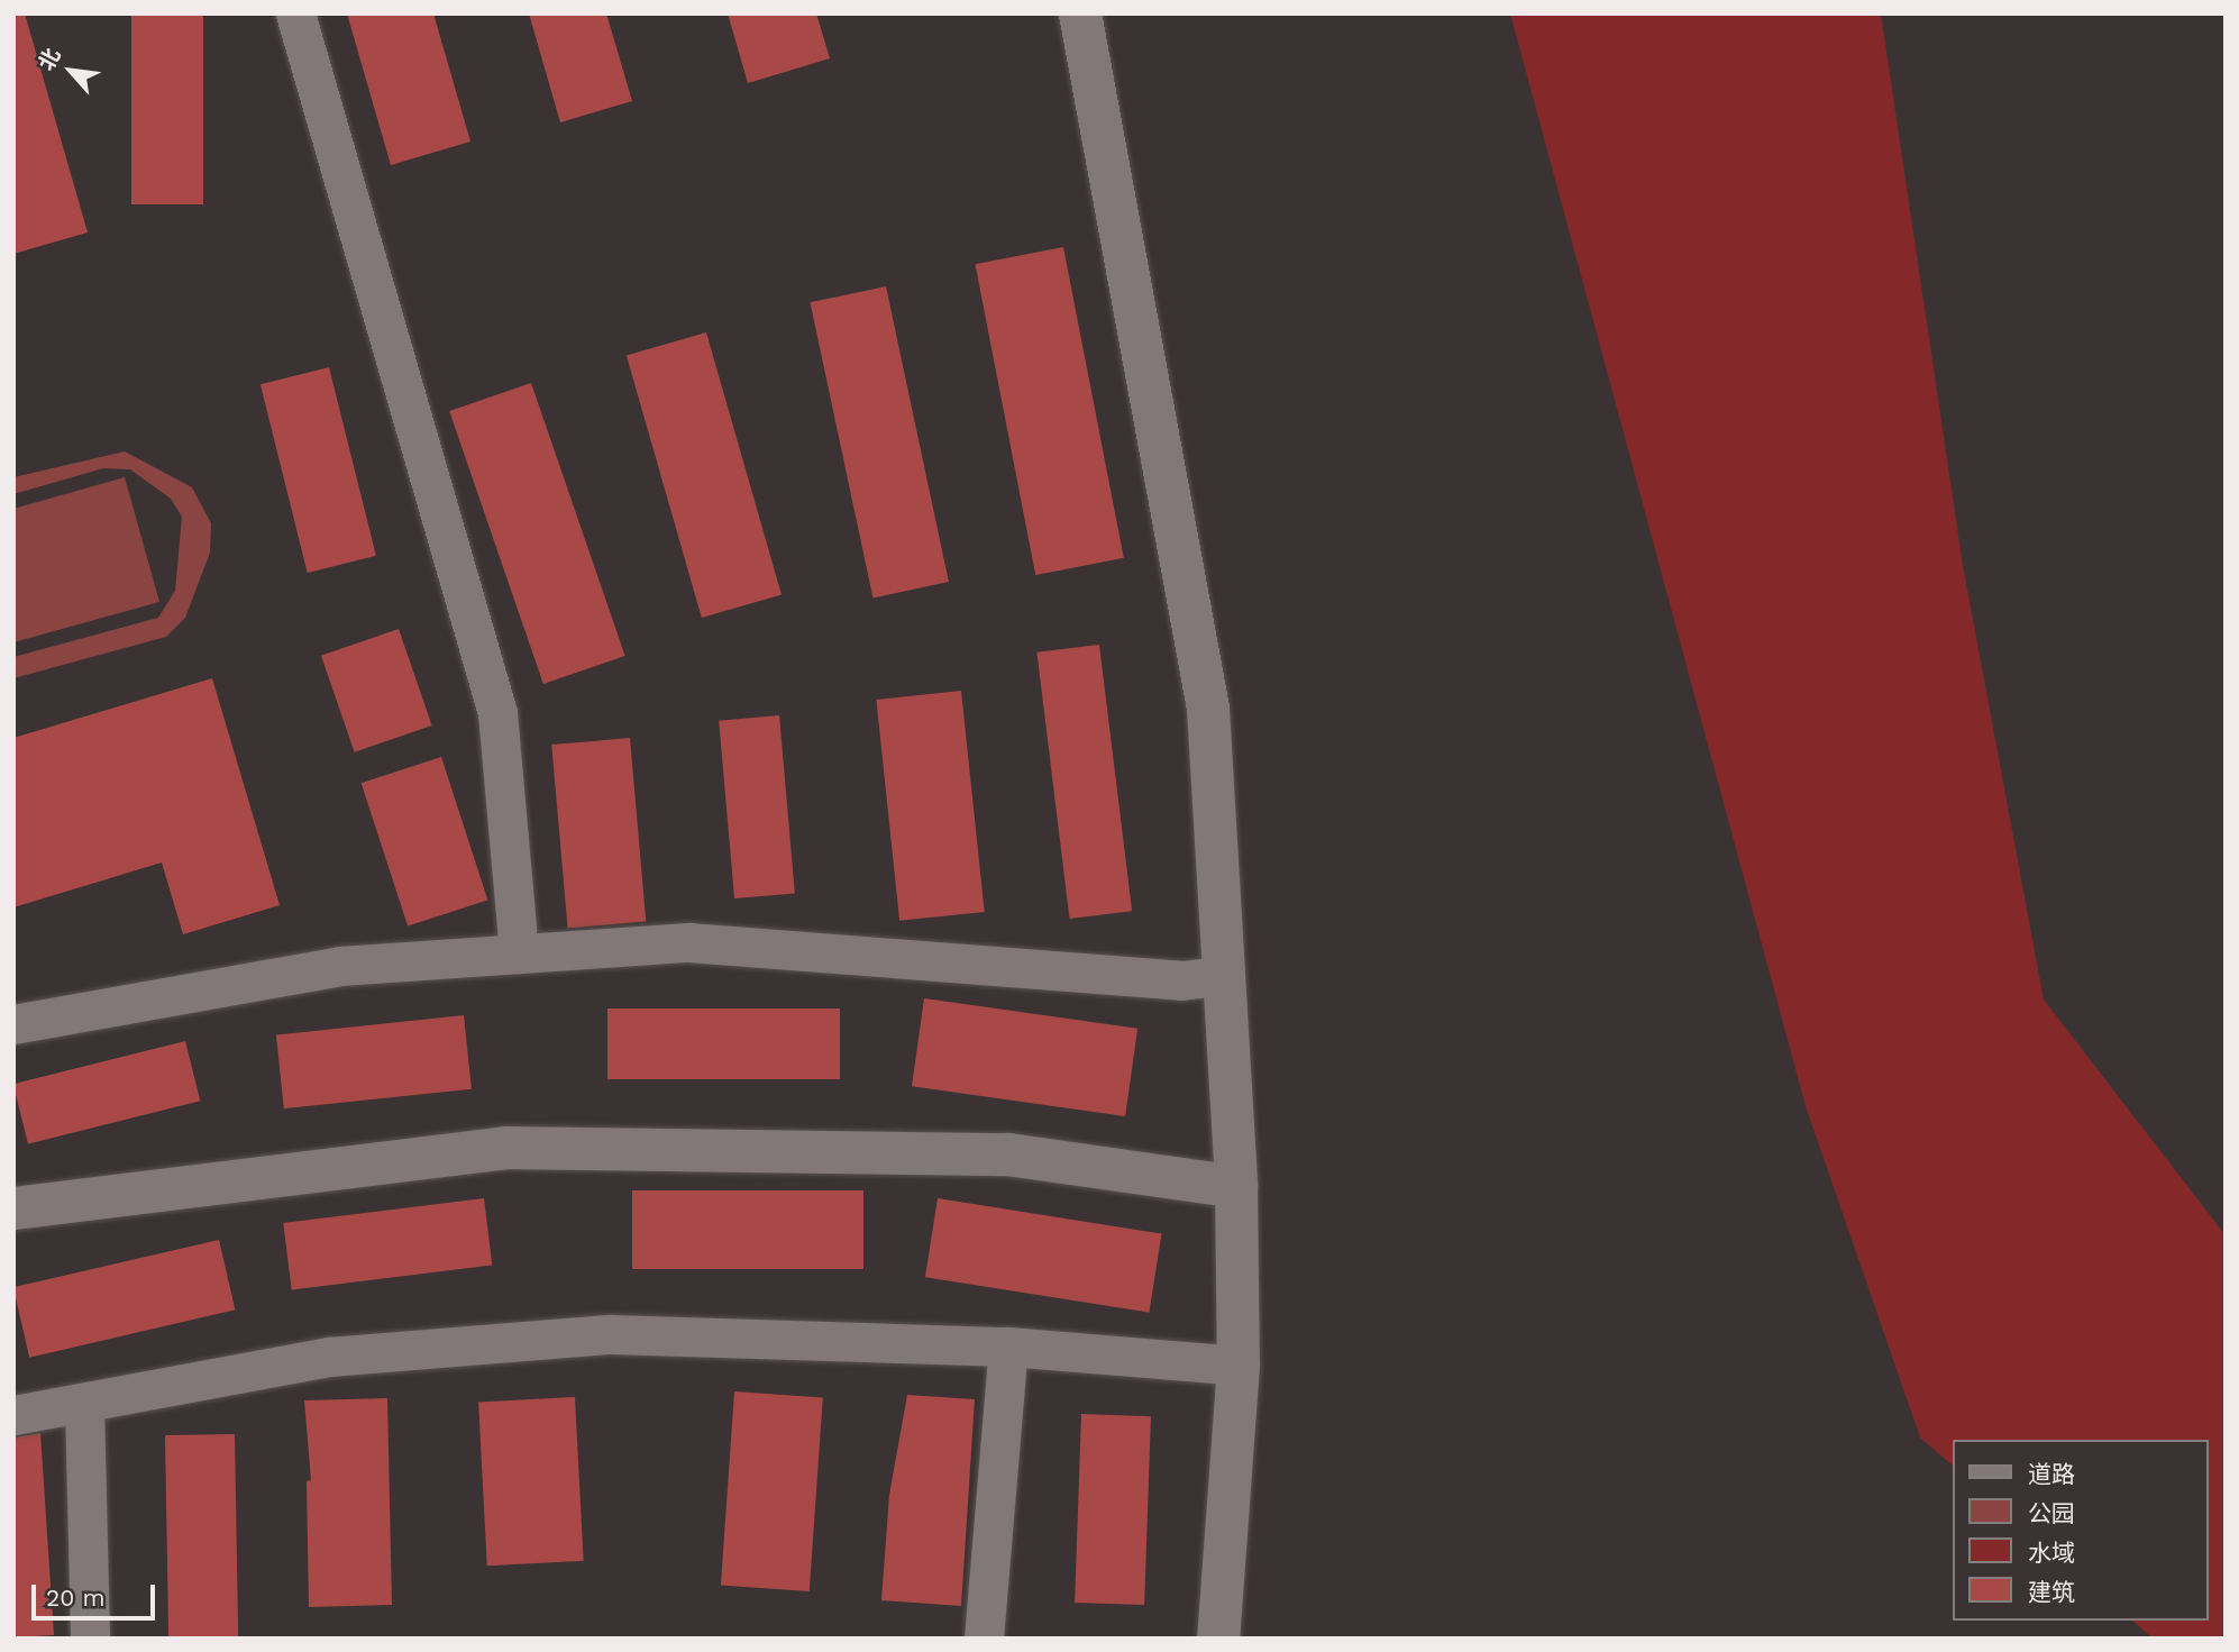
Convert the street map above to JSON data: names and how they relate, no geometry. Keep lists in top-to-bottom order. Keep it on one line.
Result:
{"legend":["道路","公园","水域","建筑"],"scale_bar":"20 m","north":"top left"}
